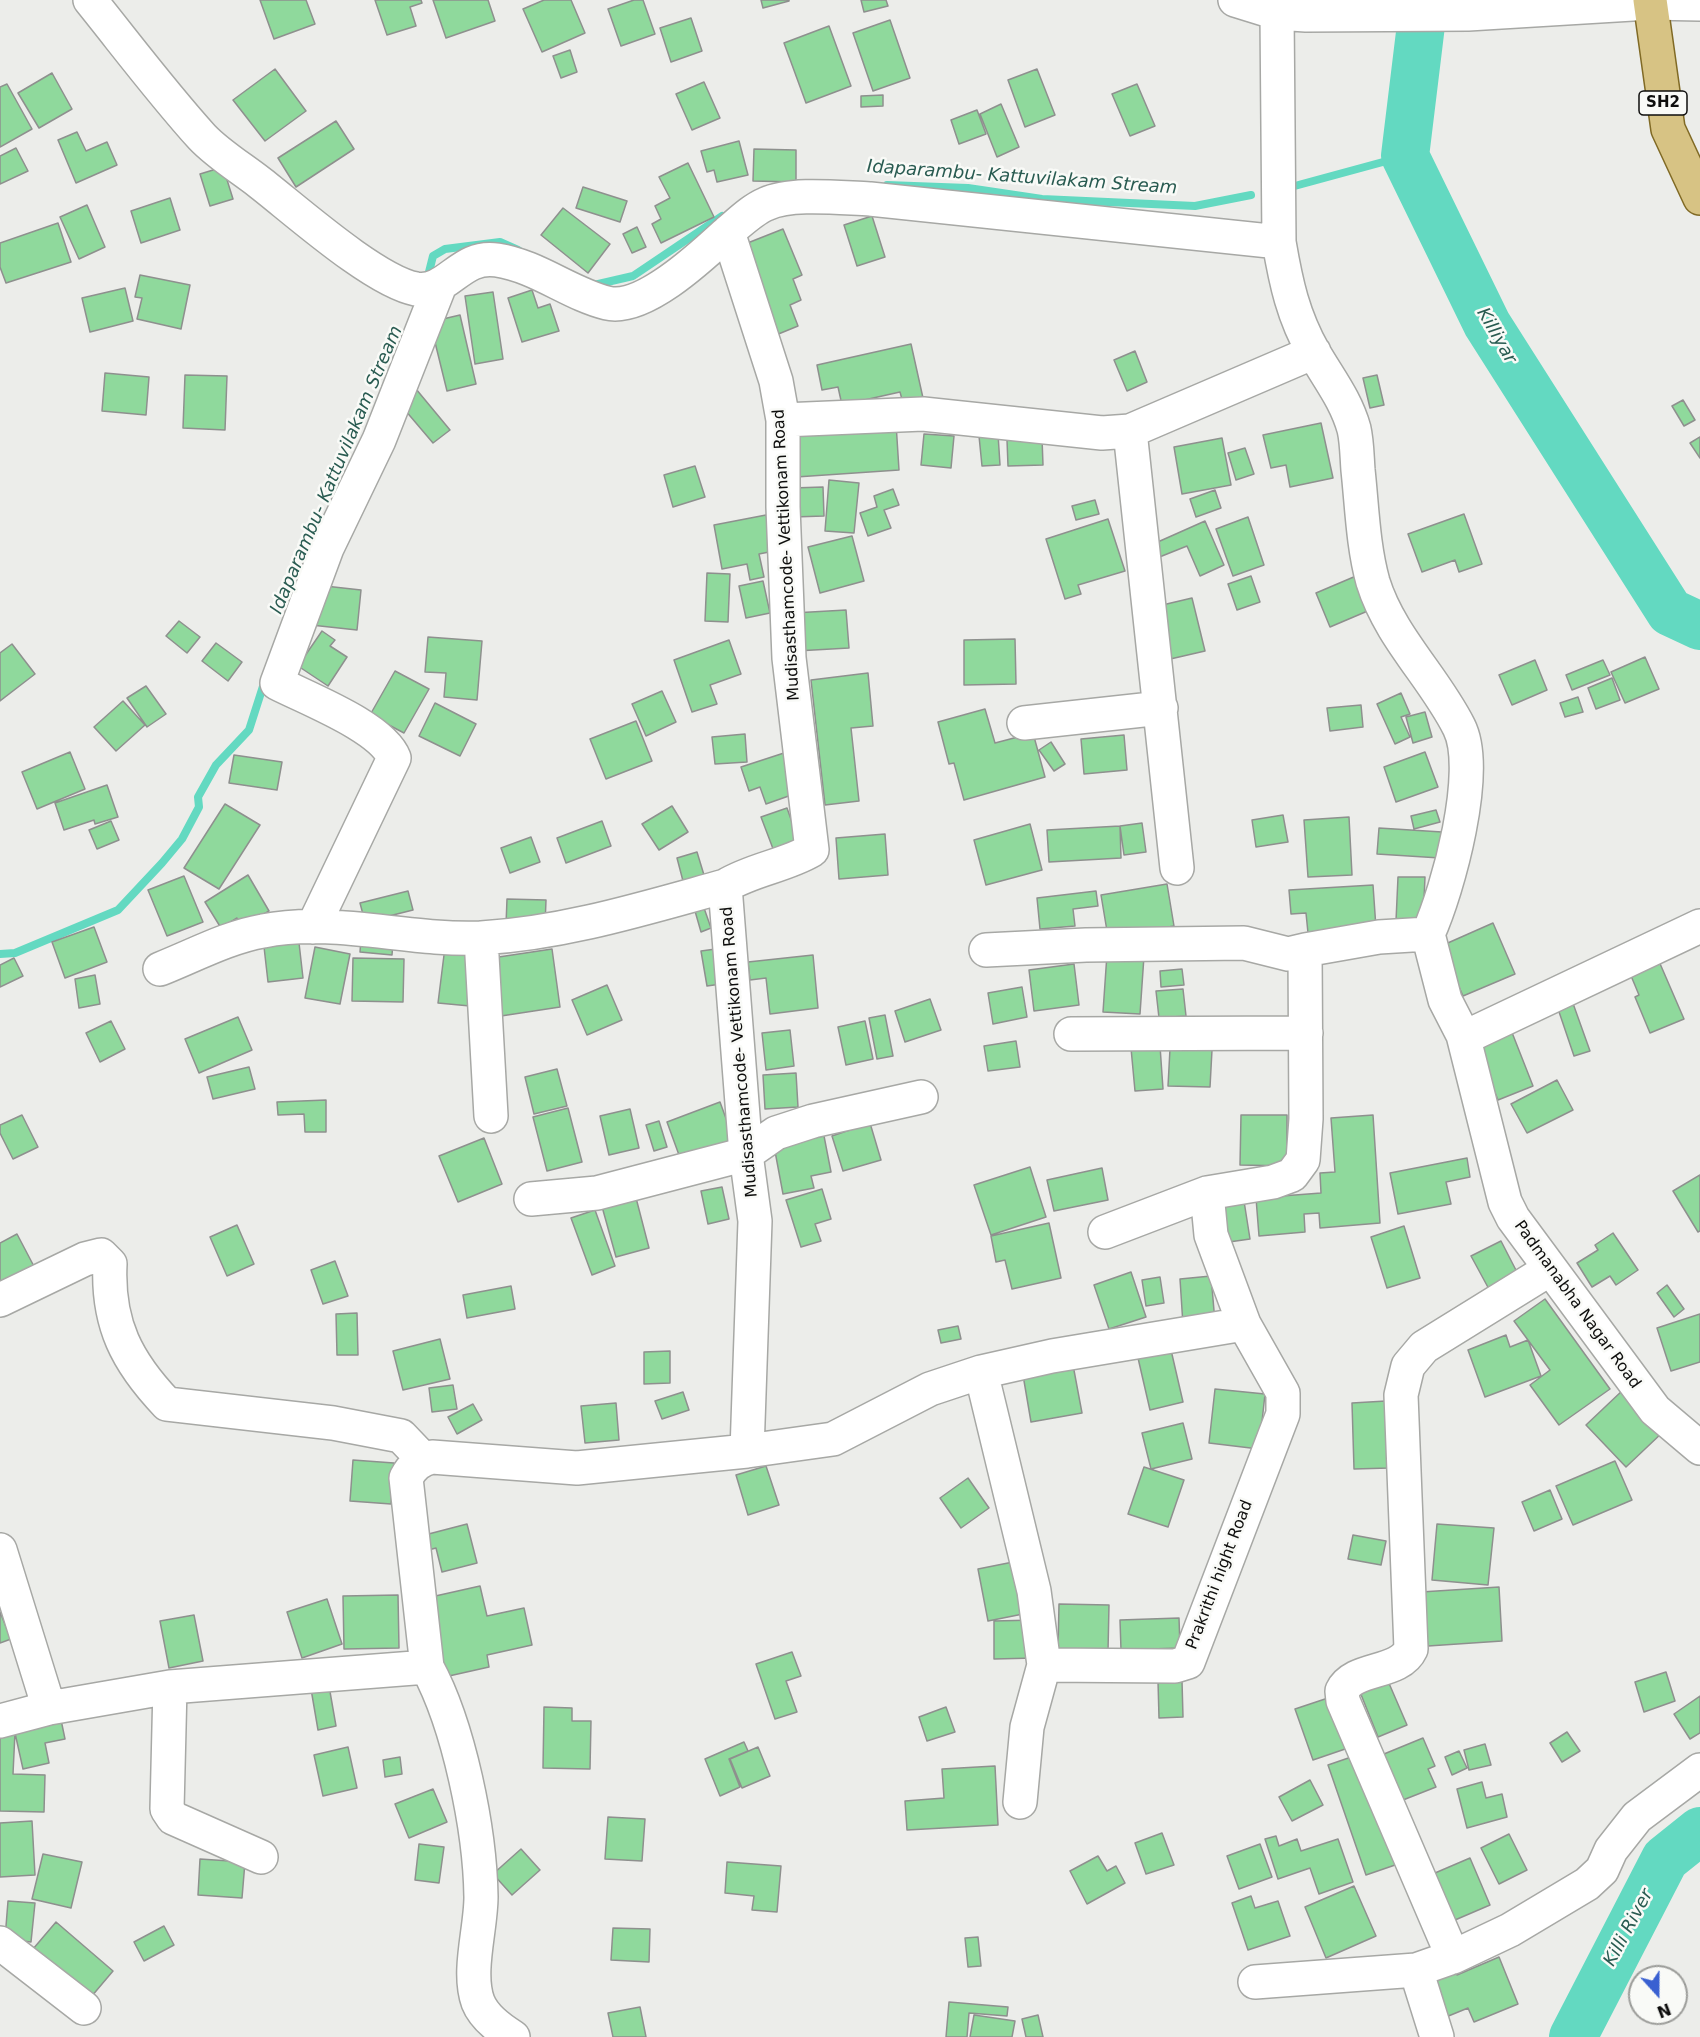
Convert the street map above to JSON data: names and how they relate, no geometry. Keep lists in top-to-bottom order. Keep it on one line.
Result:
{"streets":{"main road":["SH2"],"street":["Mudisasthamcode- Vettikonam Road","Padmanabha Nagar Road","Prakrithi hight Road"]},"water":["Idaparambu- Kattuvilakam Stream","Killiyar","Killi River"],"north":"bottom"}
